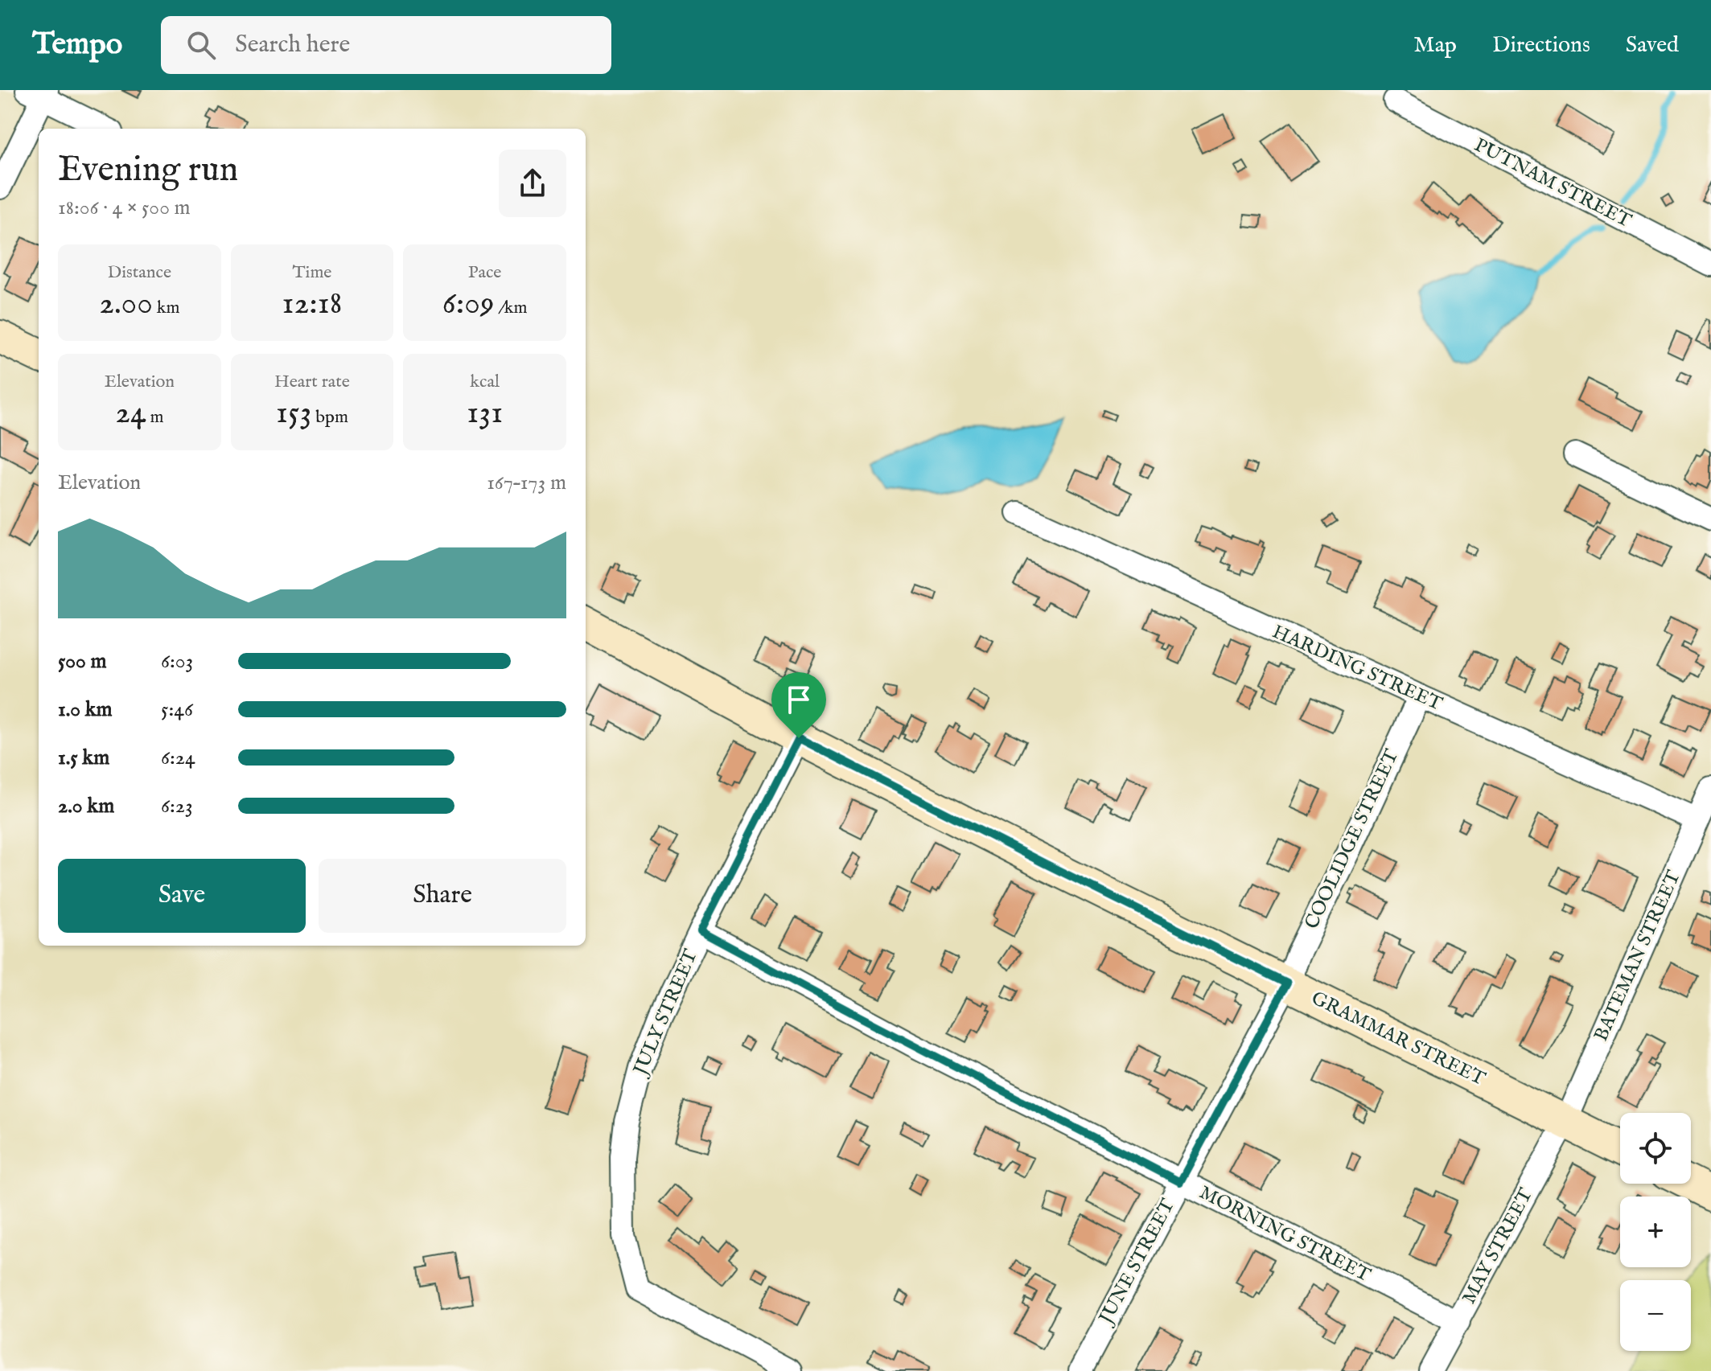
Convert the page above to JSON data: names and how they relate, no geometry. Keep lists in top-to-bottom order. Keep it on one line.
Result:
{"streets":{"street":["PUTNAM STREET","HARDING STREET","COOLIDGE STREET","BATEMAN STREET","JULY STREET","GRAMMAR STREET","MORNING STREET","MAY STREET","JUNE STREET"]},"crossings":[["HARDING STREET","COOLIDGE STREET"],["HARDING STREET","BATEMAN STREET"],["COOLIDGE STREET","GRAMMAR STREET"],["COOLIDGE STREET","JUNE STREET"],["BATEMAN STREET","GRAMMAR STREET"],["BATEMAN STREET","MAY STREET"],["JULY STREET","GRAMMAR STREET"],["JULY STREET","MORNING STREET"],["GRAMMAR STREET","MAY STREET"],["GRAMMAR STREET","JUNE STREET"],["MORNING STREET","MAY STREET"],["MORNING STREET","JUNE STREET"]],"page":{"header":"Tempo","search":"Search here","nav":["Map","Directions","Saved"],"heading":["Evening run","18:06 · 4 × 500 m"],"stats":[["Distance","2.00 km"],["Time","12:18"],["Pace","6:09 /km"],["Elevation","24 m"],["Heart rate","153 bpm"],["kcal","131"]],"chart":["Elevation","167–173 m"],"list":[{"name":"500 m","note":"6:03"},{"name":"1.0 km","note":"5:46"},{"name":"1.5 km","note":"6:24"},{"name":"2.0 km","note":"6:23"}],"buttons":["Save","Share"],"map_buttons":["+","−"]}}
